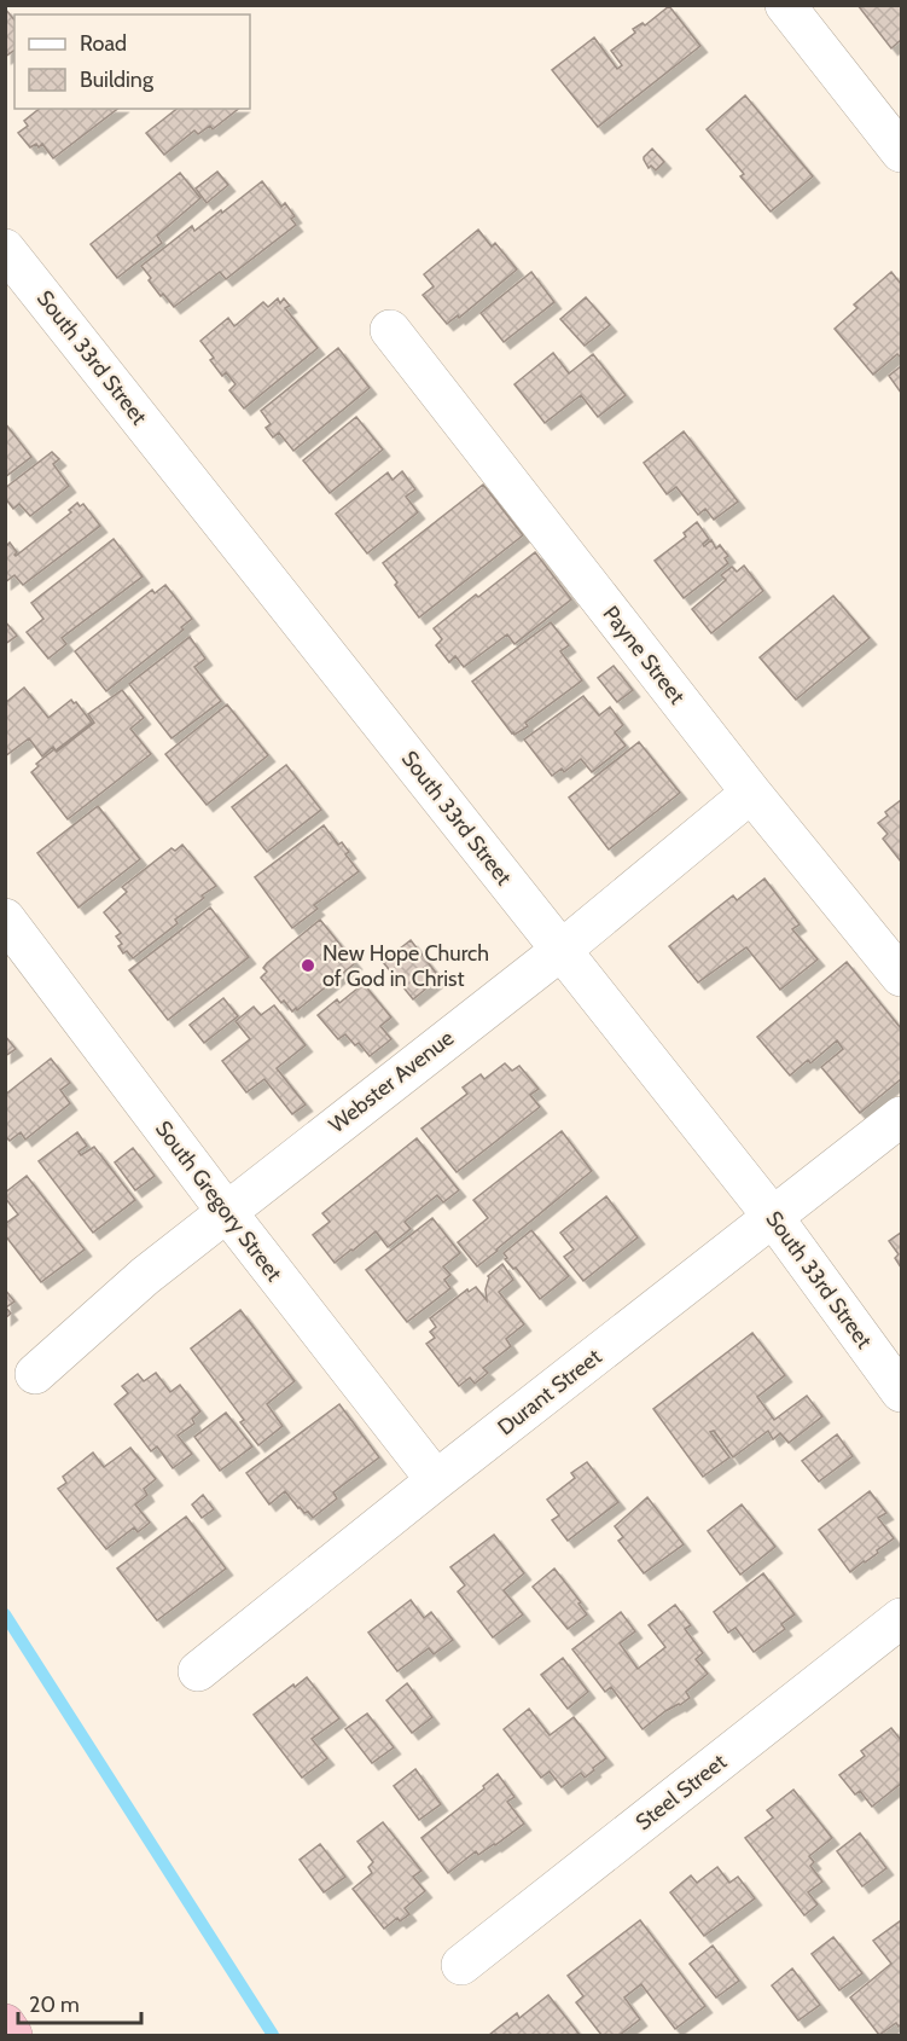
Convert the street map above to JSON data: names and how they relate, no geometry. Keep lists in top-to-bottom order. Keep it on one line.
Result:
{"streets":{"street":["South 33rd Street","Payne Street","Webster Avenue","South Gregory Street","Durant Street","Steel Street"]},"crossings":[["South 33rd Street","Webster Avenue"],["South 33rd Street","Durant Street"],["Payne Street","Webster Avenue"],["Webster Avenue","South Gregory Street"],["South Gregory Street","Durant Street"]],"places":["New Hope Church of God in Christ"],"legend":["Road","Building"],"scale_bar":"20 m"}
